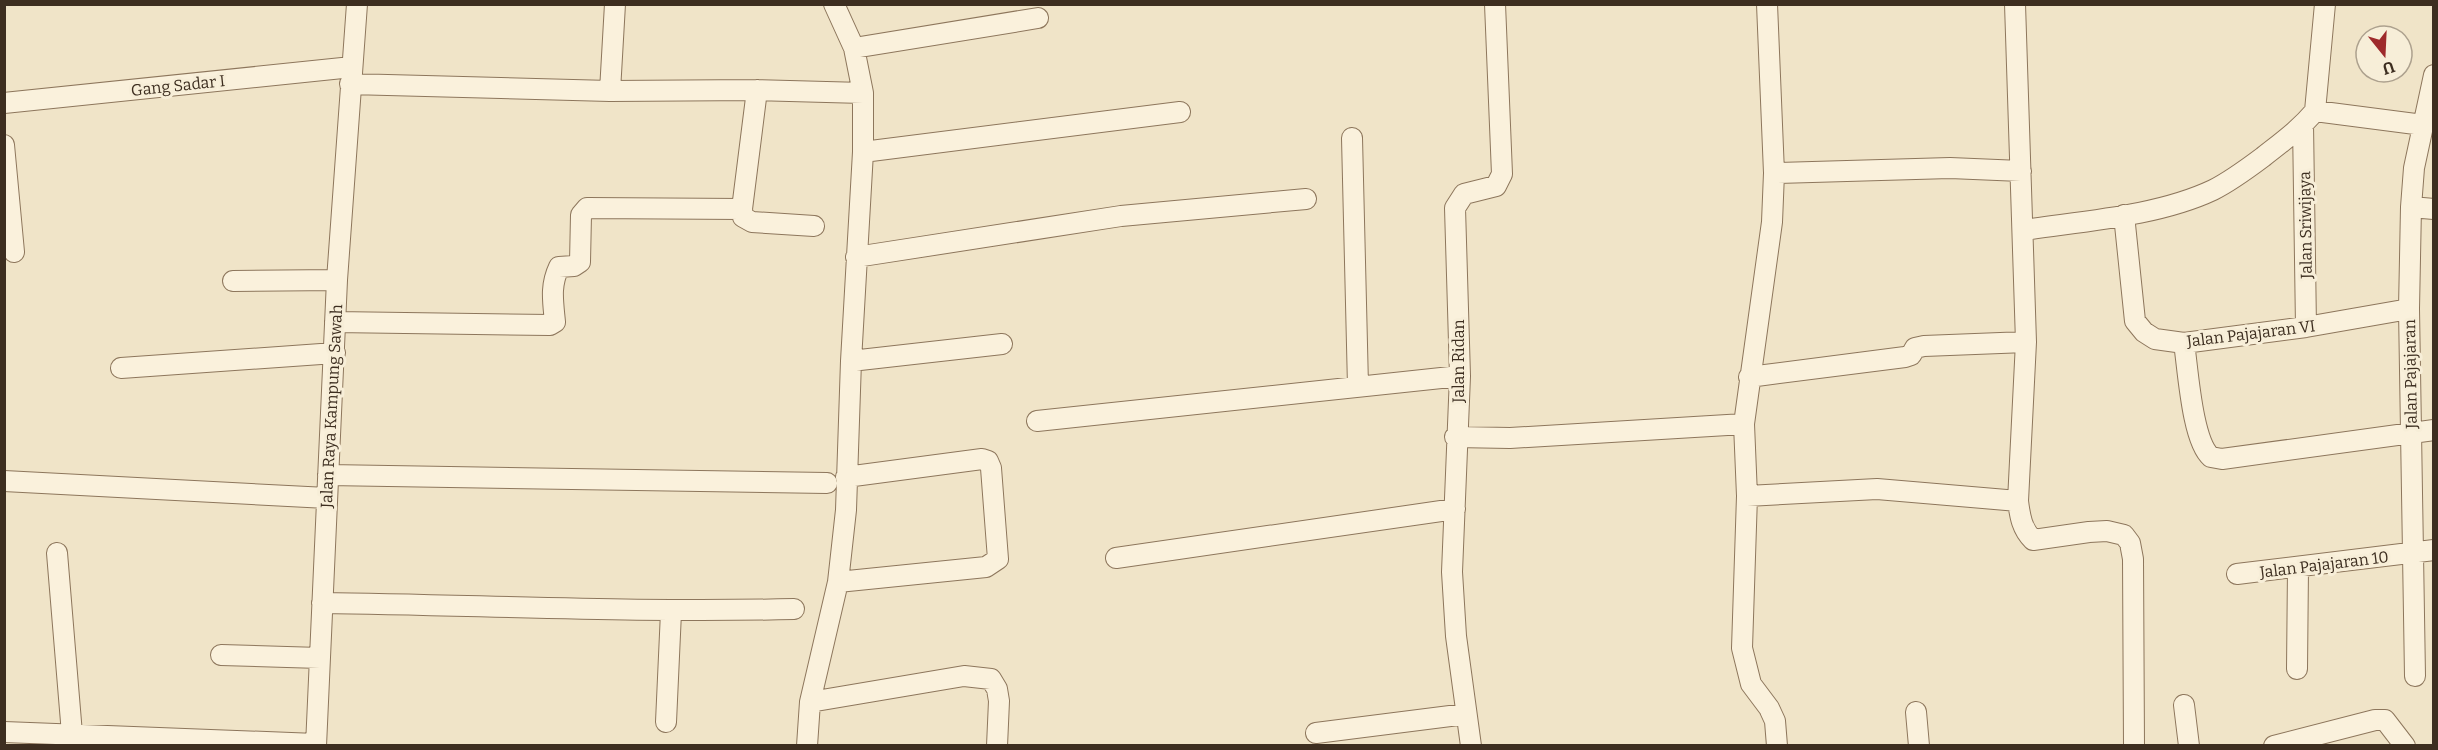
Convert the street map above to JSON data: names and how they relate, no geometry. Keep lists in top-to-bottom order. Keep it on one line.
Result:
{"streets":{"street":["Gang Sadar I","Jalan Sriwijaya","Jalan Pajajaran VI","Jalan Ridan","Jalan Pajajaran","Jalan Raya Kampung Sawah","Jalan Pajajaran 10"]},"crossings":[["Gang Sadar I","Jalan Raya Kampung Sawah"],["Jalan Sriwijaya","Jalan Pajajaran VI"],["Jalan Pajajaran VI","Jalan Pajajaran"],["Jalan Pajajaran","Jalan Pajajaran 10"]],"north":"bottom"}
